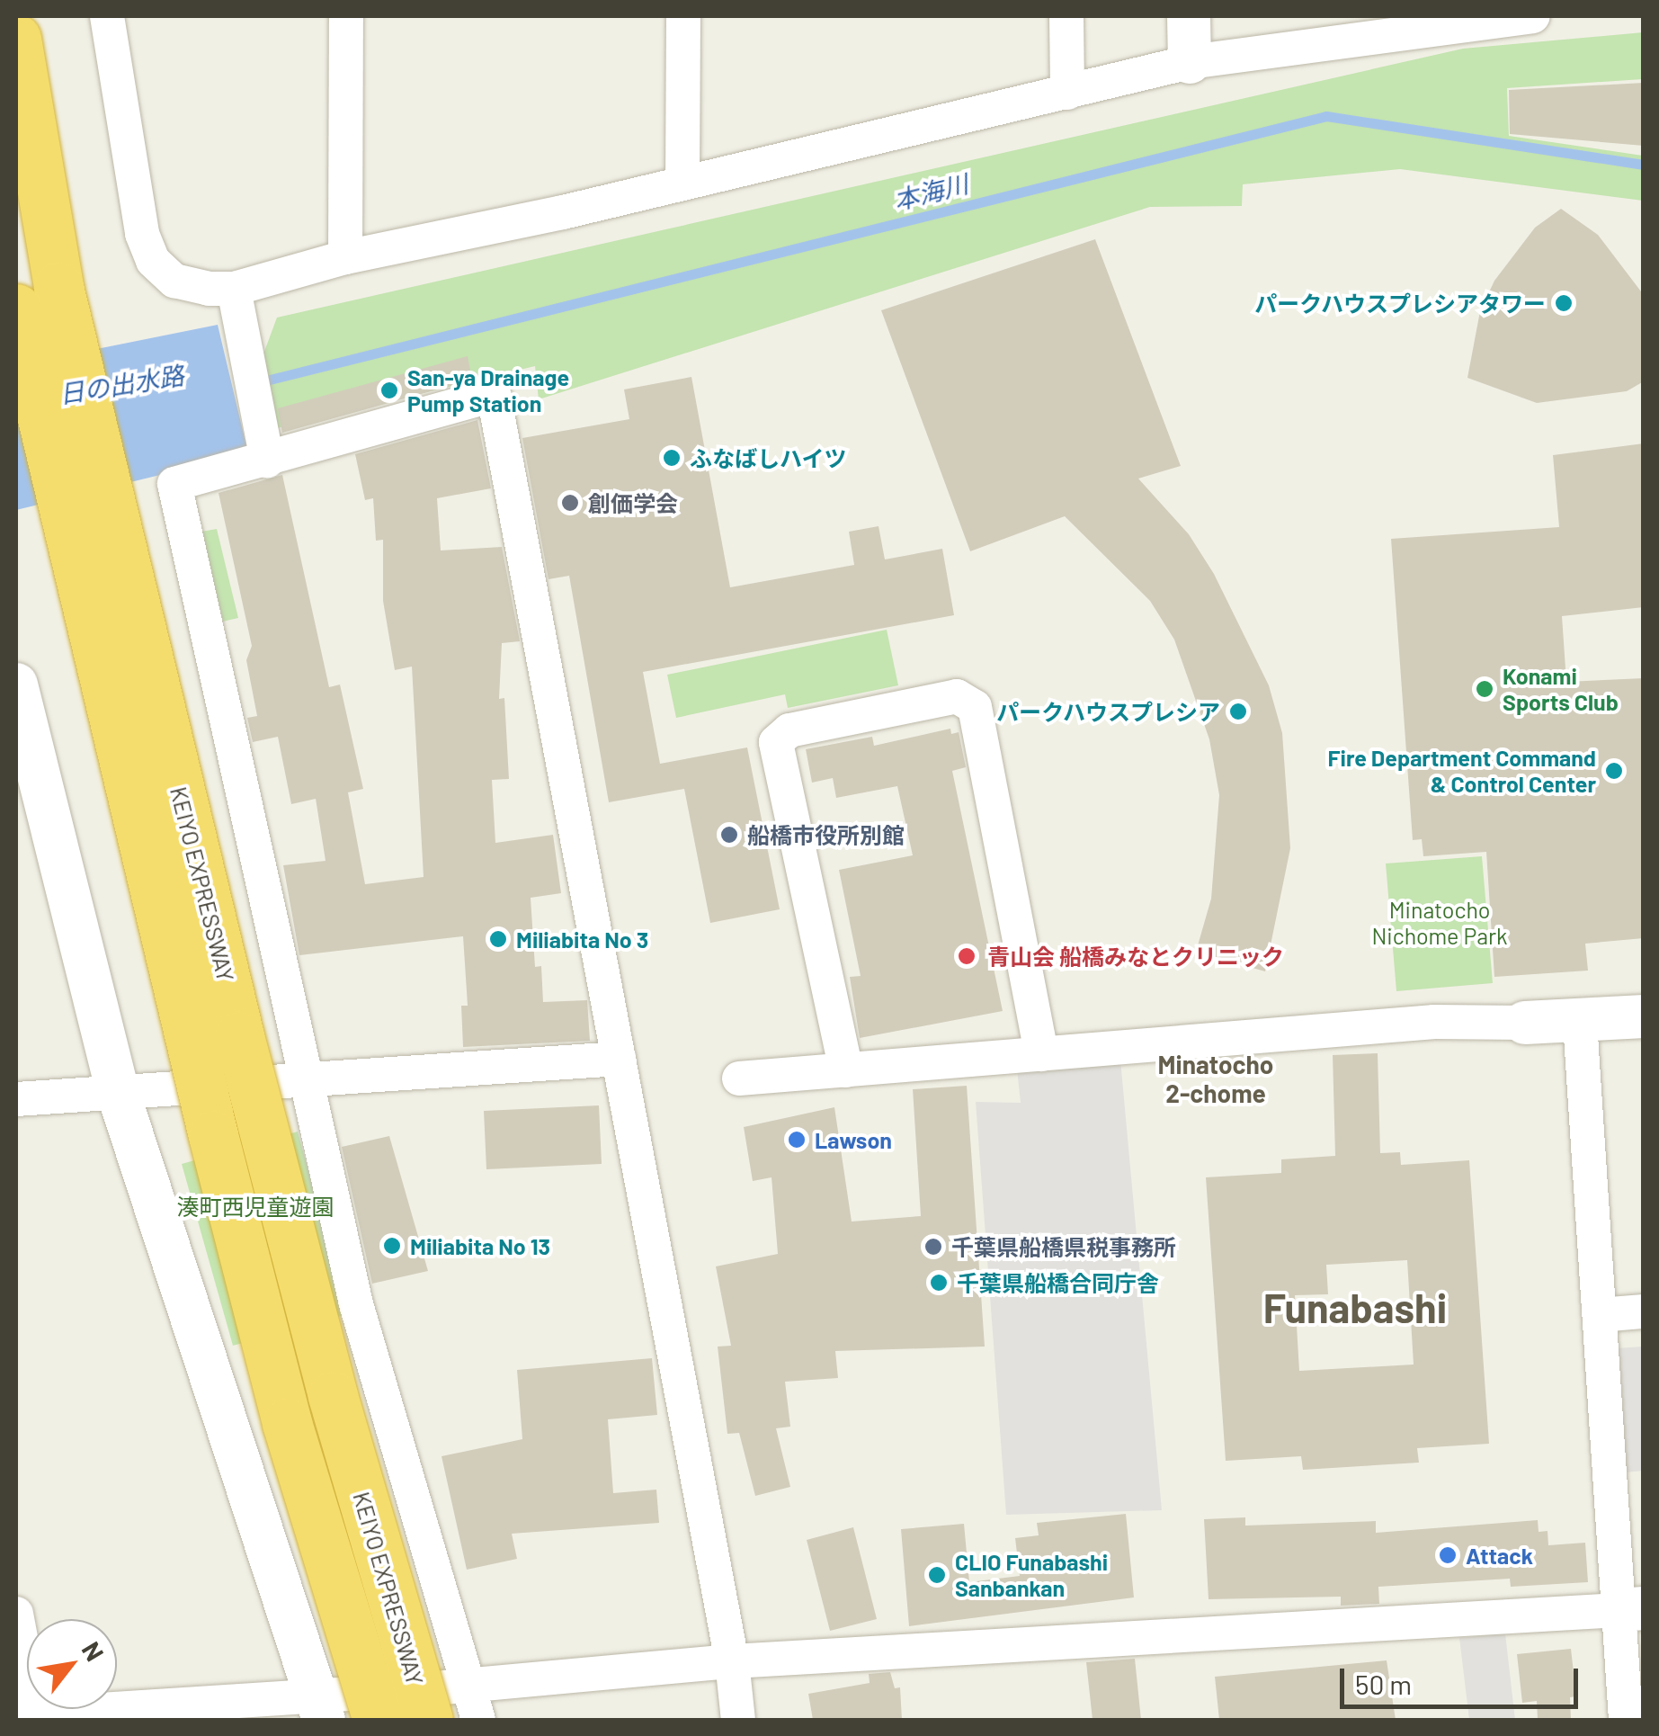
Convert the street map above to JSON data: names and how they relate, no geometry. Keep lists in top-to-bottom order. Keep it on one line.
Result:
{"streets":{"highway":["KEIYO EXPRESSWAY"]},"districts":["Minatocho 2-chome","Funabashi"],"water":["本海川","日の出水路"],"parks":["Minatocho Nichome Park","湊町西児童遊園"],"places":["パークハウスプレシアタワー","San-ya Drainage Pump Station","ふなばしハイツ","創価学会","Konami Sports Club","パークハウスプレシア","Fire Department Command & Control Center","船橋市役所別館","Miliabita No 3","青山会 船橋みなとクリニック","Lawson","Miliabita No 13","千葉県船橋県税事務所","千葉県船橋合同庁舎","Attack","CLIO Funabashi Sanbankan"],"scale_bar":"50 m","north":"top right"}
